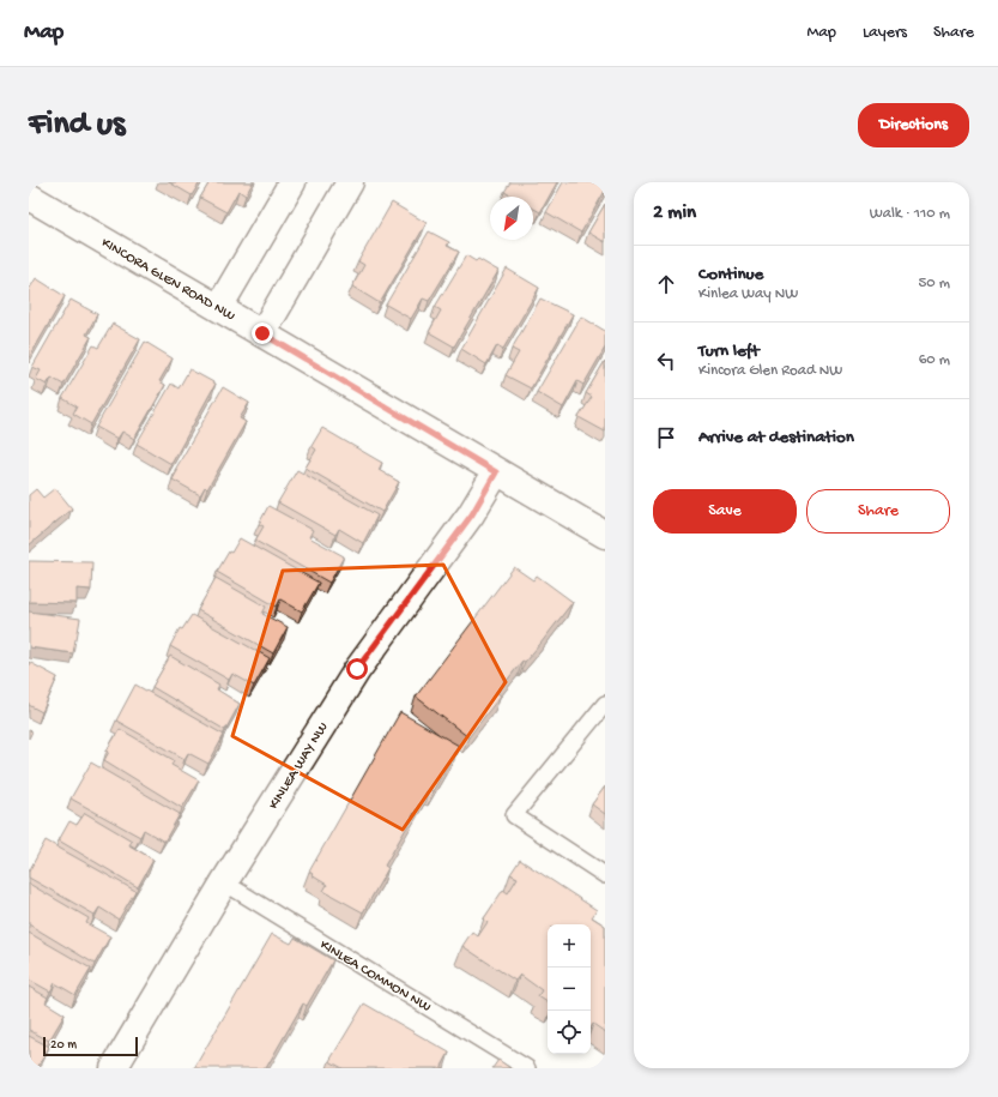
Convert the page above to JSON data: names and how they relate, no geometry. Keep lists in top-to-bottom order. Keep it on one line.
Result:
{"streets":{"street":["KINCORA GLEN ROAD NW","KINLEA WAY NW"],"lane":["KINLEA COMMON NW"]},"crossings":[["KINCORA GLEN ROAD NW","KINLEA WAY NW"],["KINLEA WAY NW","KINLEA COMMON NW"]],"scale_bar":"20 m","north":"bottom left","page":{"header":"Map","nav":["Map","Layers","Share"],"buttons":["Directions",["Save","Share"]],"title":"Find us","heading":["2 min","Walk · 110 m"],"list":[["Continue","Kinlea Way NW","50 m"],["Turn left","Kincora Glen Road NW","60 m"],"Arrive at destination"],"map_buttons":["+","−"],"scale":"20 m"}}
